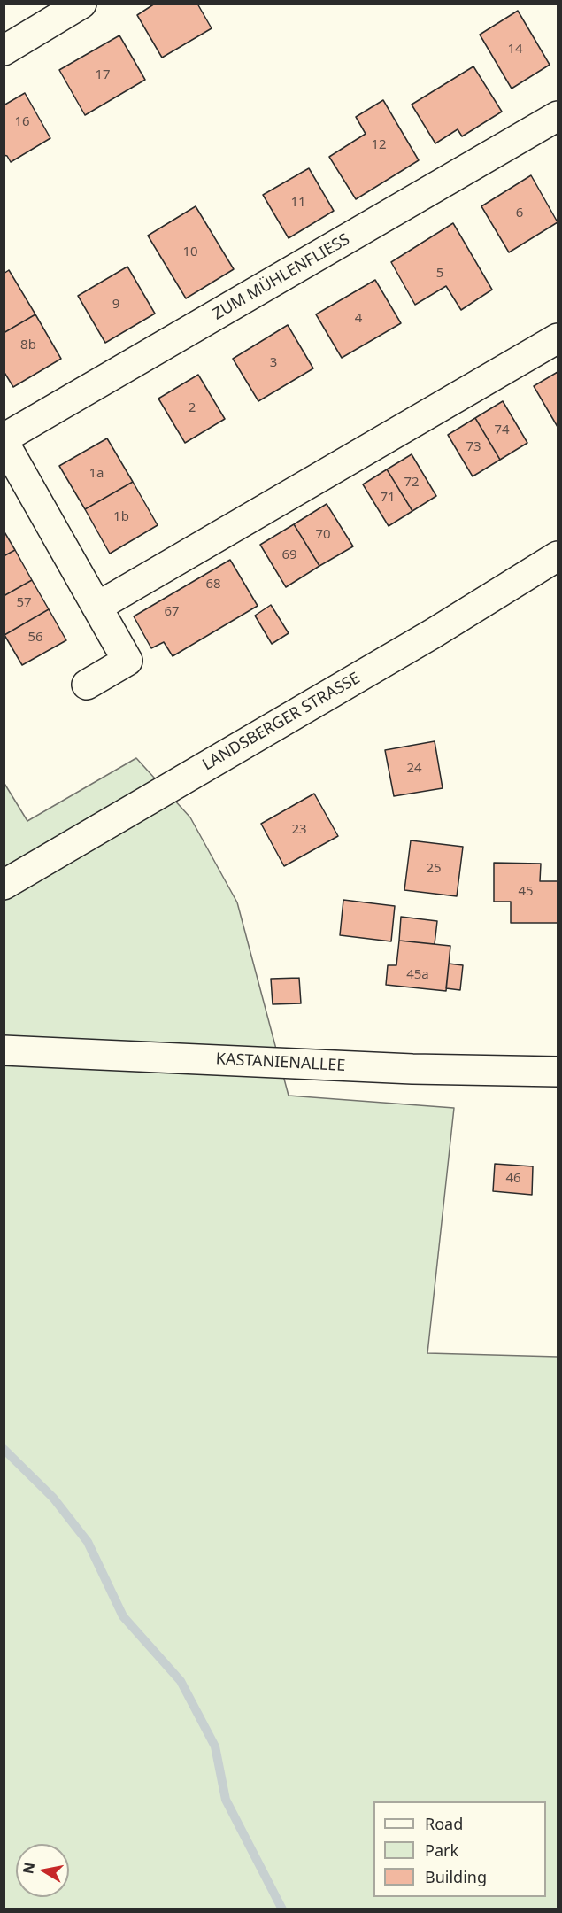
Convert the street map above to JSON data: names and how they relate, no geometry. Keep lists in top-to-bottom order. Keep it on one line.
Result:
{"streets":{"street":["ZUM MÜHLENFLIESS","LANDSBERGER STRASSE","KASTANIENALLEE"]},"house_numbers":["14","17","16","12","11","6","10","5","9","4","8b","3","2","74","73","1a","72","71","1b","70","69","68","57","67","56","24","23","25","45","45a","46"],"legend":["Road","Park","Building"],"north":"left"}
